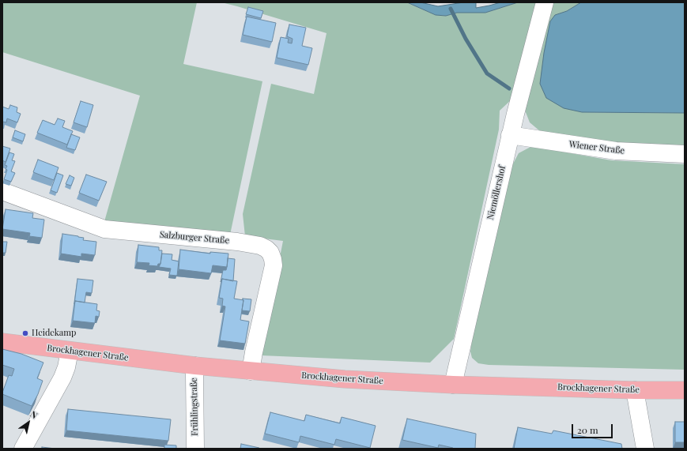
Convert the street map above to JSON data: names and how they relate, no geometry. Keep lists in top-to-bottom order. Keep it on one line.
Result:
{"streets":{"main road":["Brockhagener Straße"],"street":["Wiener Straße","Niemöllershof","Salzburger Straße","Frühlingstraße"]},"crossings":[["Wiener Straße","Niemöllershof"],["Niemöllershof","Brockhagener Straße"],["Salzburger Straße","Brockhagener Straße"],["Brockhagener Straße","Frühlingstraße"]],"places":["Heidekamp"],"scale_bar":"20 m","north":"top right"}
